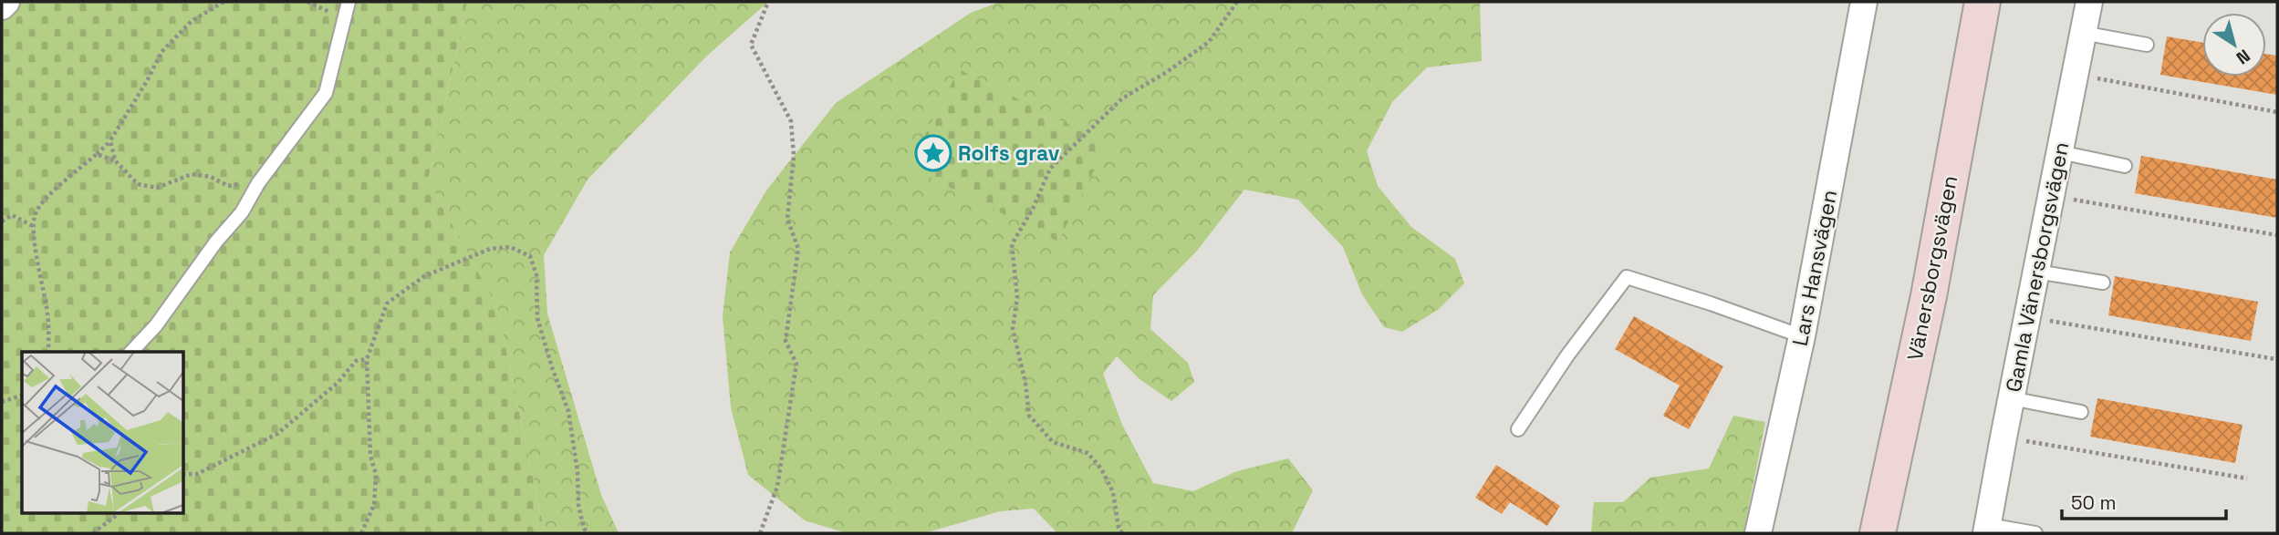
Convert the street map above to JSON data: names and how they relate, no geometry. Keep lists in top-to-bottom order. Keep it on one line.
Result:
{"streets":{"main road":["Vänersborgsvägen"],"street":["Gamla Vänersborgsvägen","Lars Hansvägen"]},"places":{"place":["Rolfs grav"]},"scale_bar":"50 m","north":"bottom right"}
